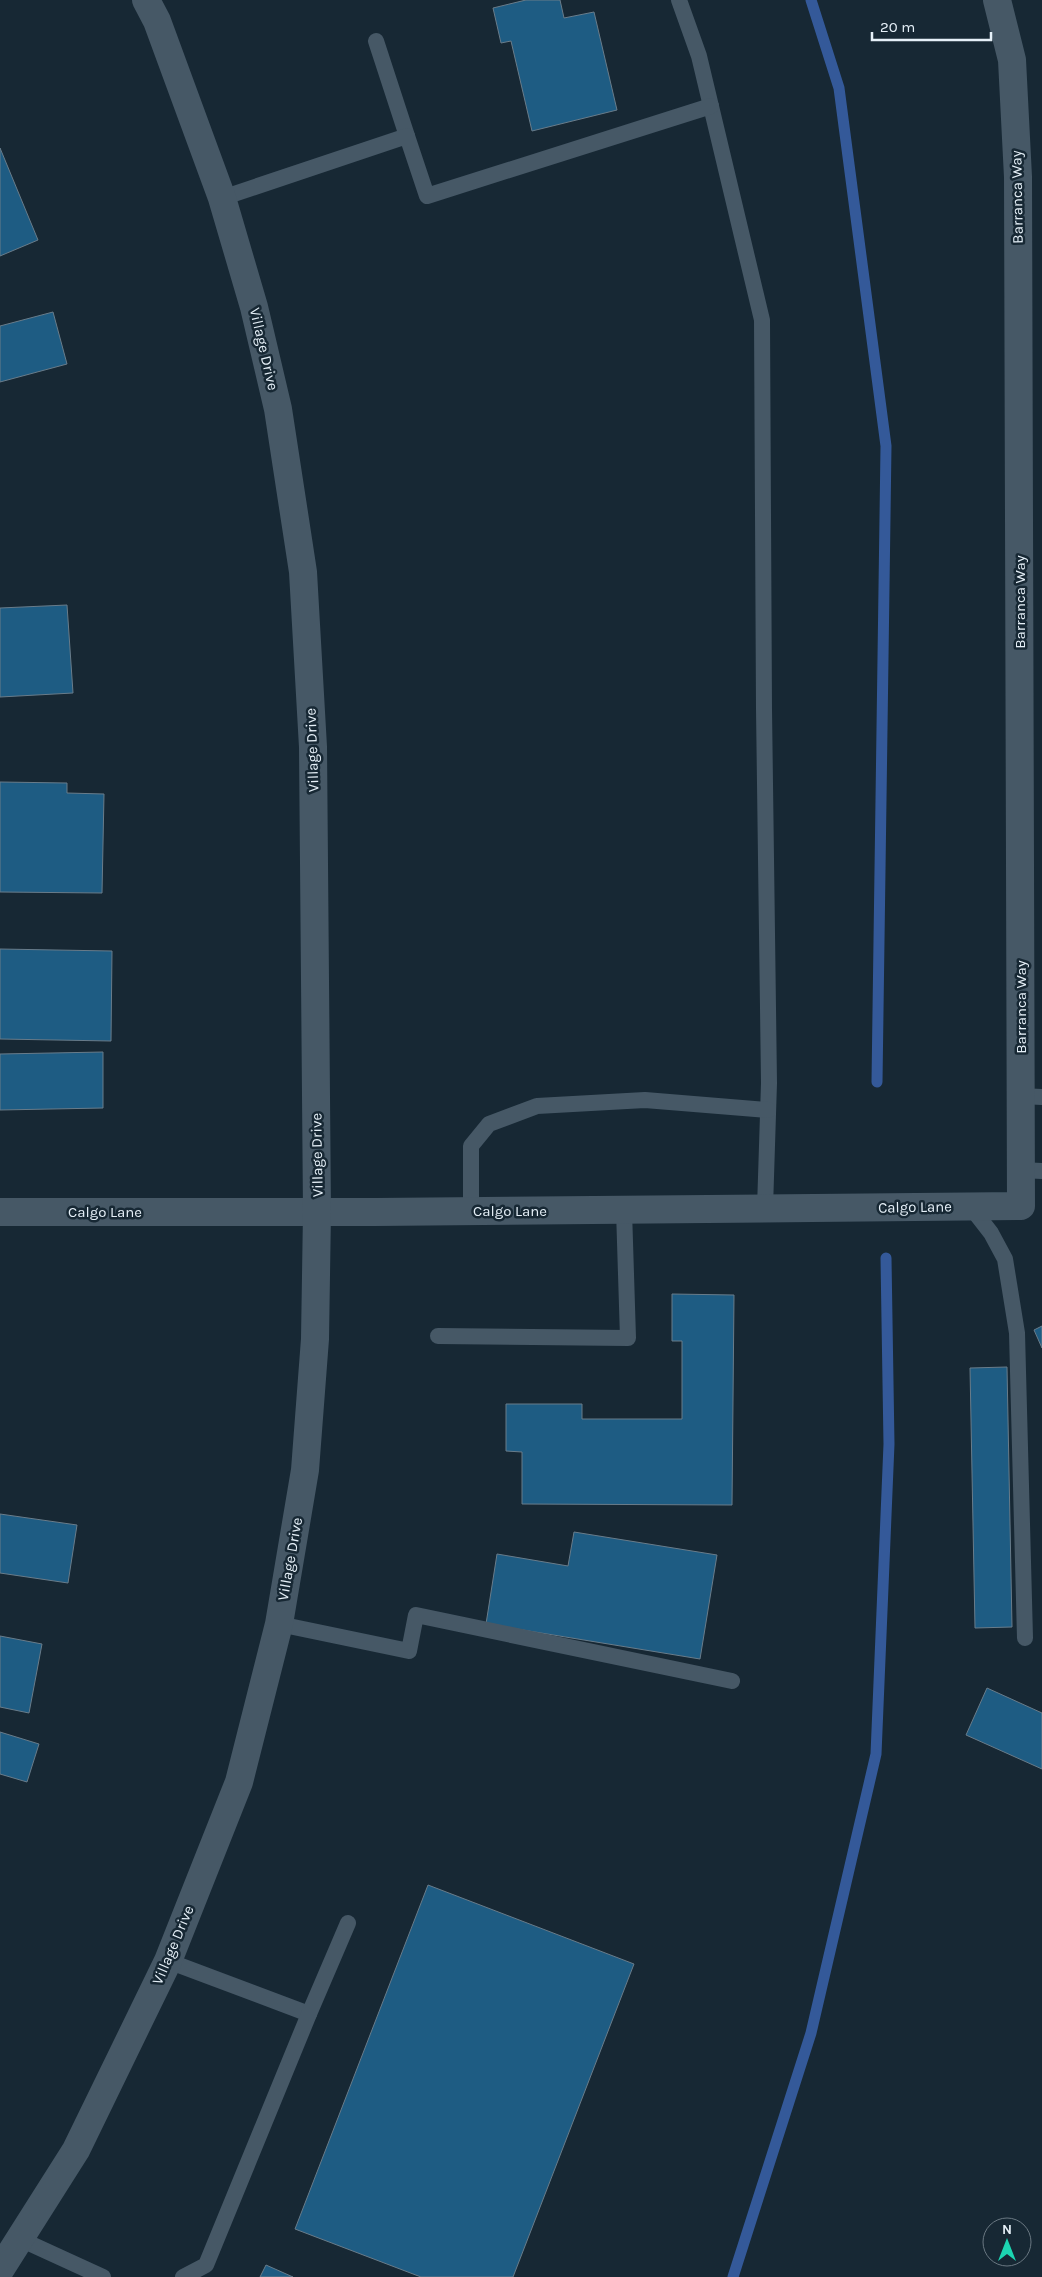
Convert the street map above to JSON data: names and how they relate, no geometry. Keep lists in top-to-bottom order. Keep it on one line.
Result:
{"streets":{"main road":["Barranca Way","Village Drive","Calgo Lane"]},"crossings":[["Barranca Way","Calgo Lane"],["Village Drive","Calgo Lane"]],"scale_bar":"20 m","north":"top"}
